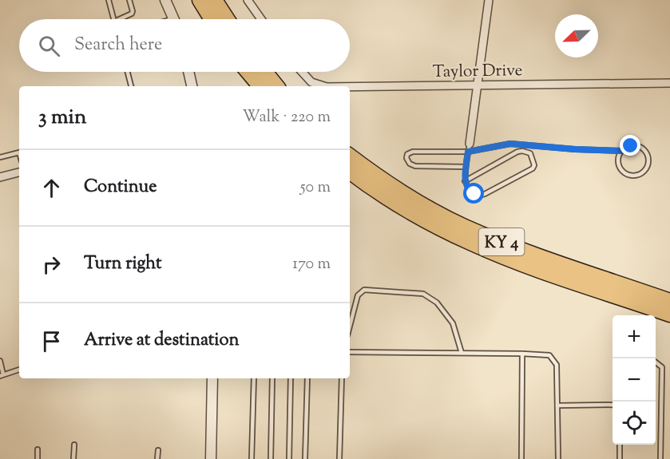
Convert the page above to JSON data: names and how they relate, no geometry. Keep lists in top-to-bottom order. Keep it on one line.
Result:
{"streets":{"highway":["KY 4"],"street":["Taylor Drive"]},"north":"bottom left","page":{"search":"Search here","heading":["3 min","Walk · 220 m"],"list":[["Continue","50 m"],["Turn right","170 m"],"Arrive at destination"],"map_buttons":["+","−"]}}
